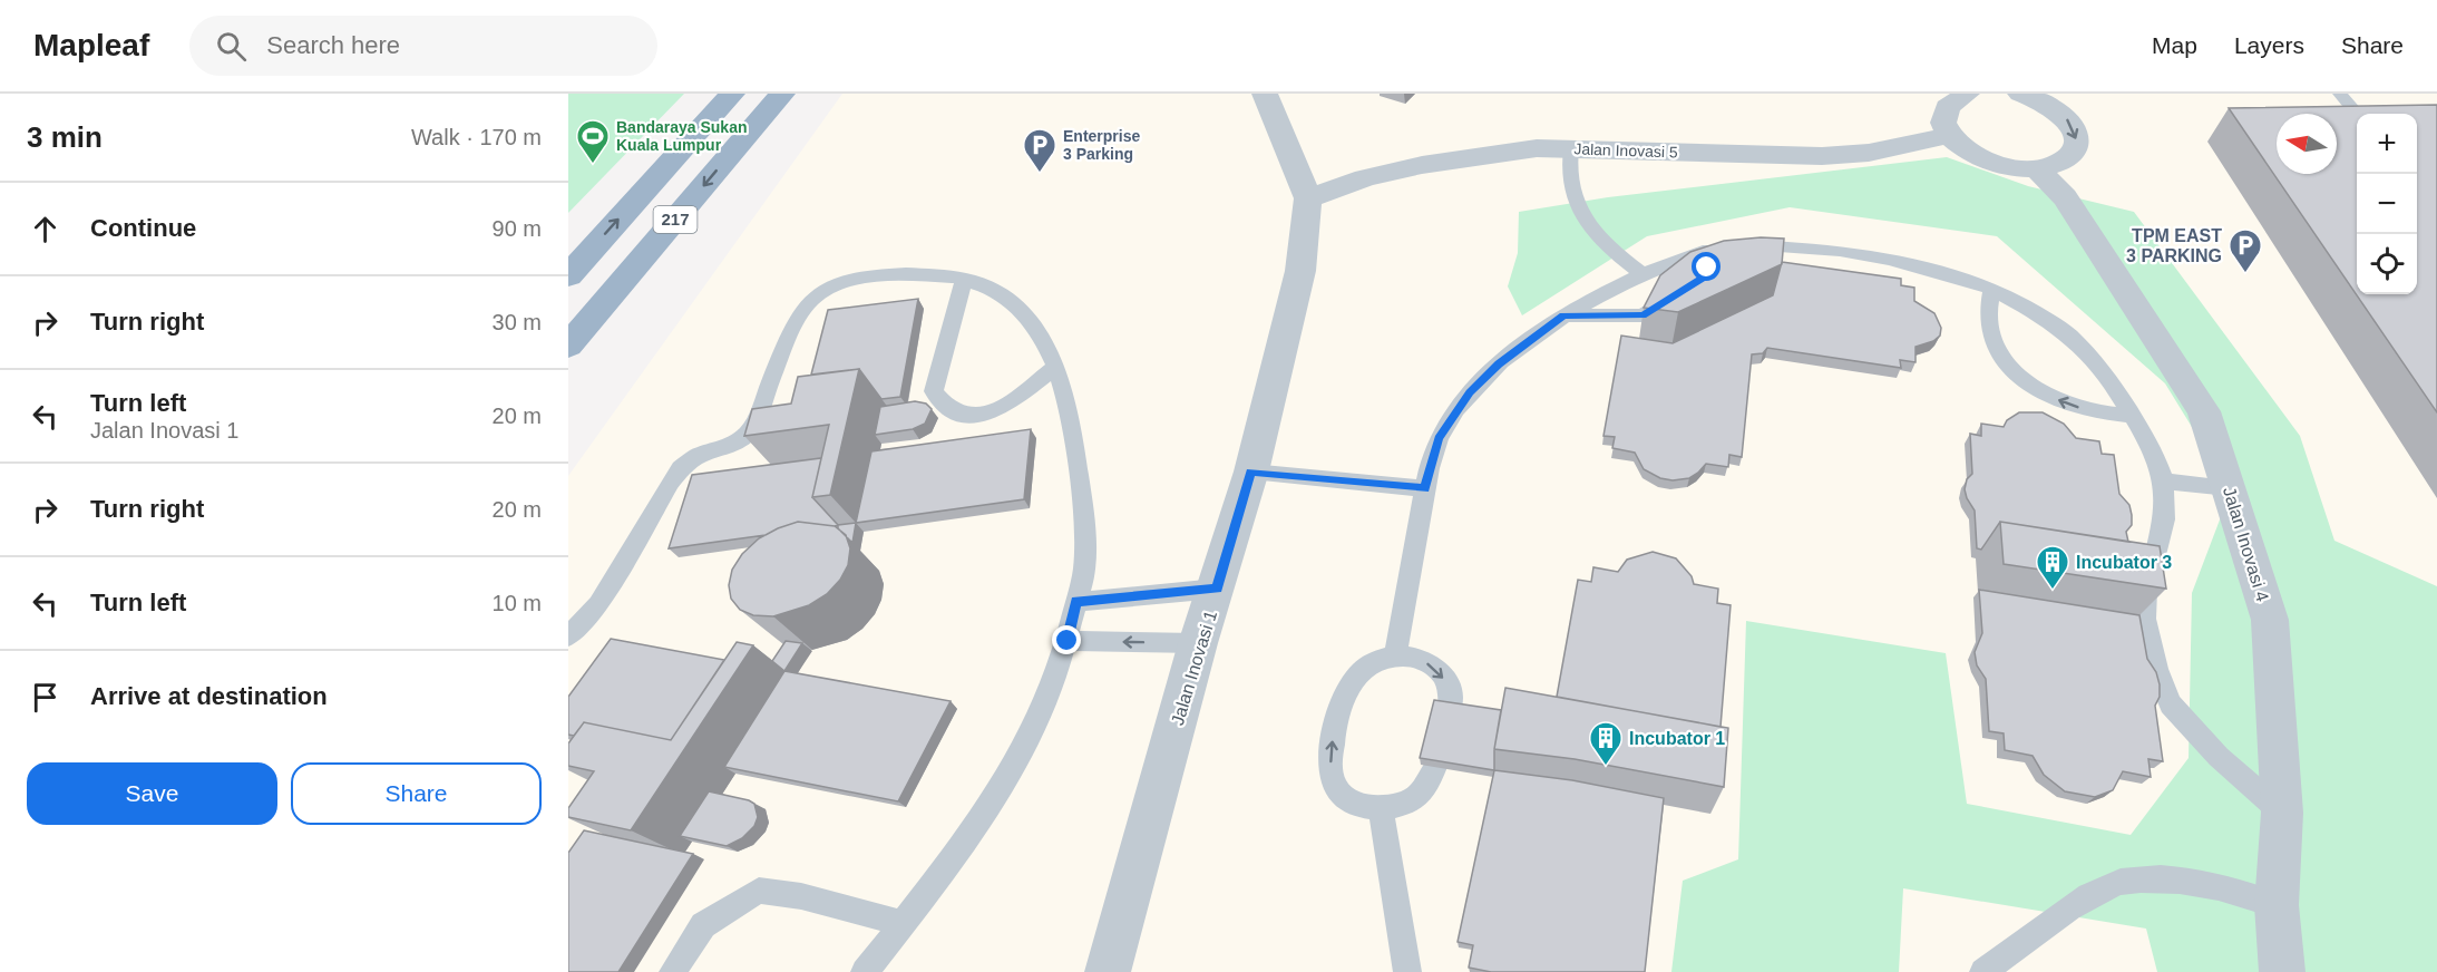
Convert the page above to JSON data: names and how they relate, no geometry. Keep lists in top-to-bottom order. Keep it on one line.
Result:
{"streets":{"highway":["217"],"street":["Jalan Inovasi 5","Jalan Inovasi 4","Jalan Inovasi 1"]},"crossings":[["Jalan Inovasi 5","Jalan Inovasi 1"]],"places":{"sports":["Bandaraya Sukan Kuala Lumpur"],"parking":["Enterprise 3 Parking","TPM EAST 3 PARKING"],"building":["Incubator 3","Incubator 1"]},"north":"left","page":{"header":"Mapleaf","search":"Search here","nav":["Map","Layers","Share"],"heading":["3 min","Walk · 170 m"],"map_buttons":["+","−"],"list":[["Continue","90 m"],["Turn right","30 m"],["Turn left","Jalan Inovasi 1","20 m"],["Turn right","20 m"],["Turn left","10 m"],"Arrive at destination"],"buttons":["Save","Share"]}}
